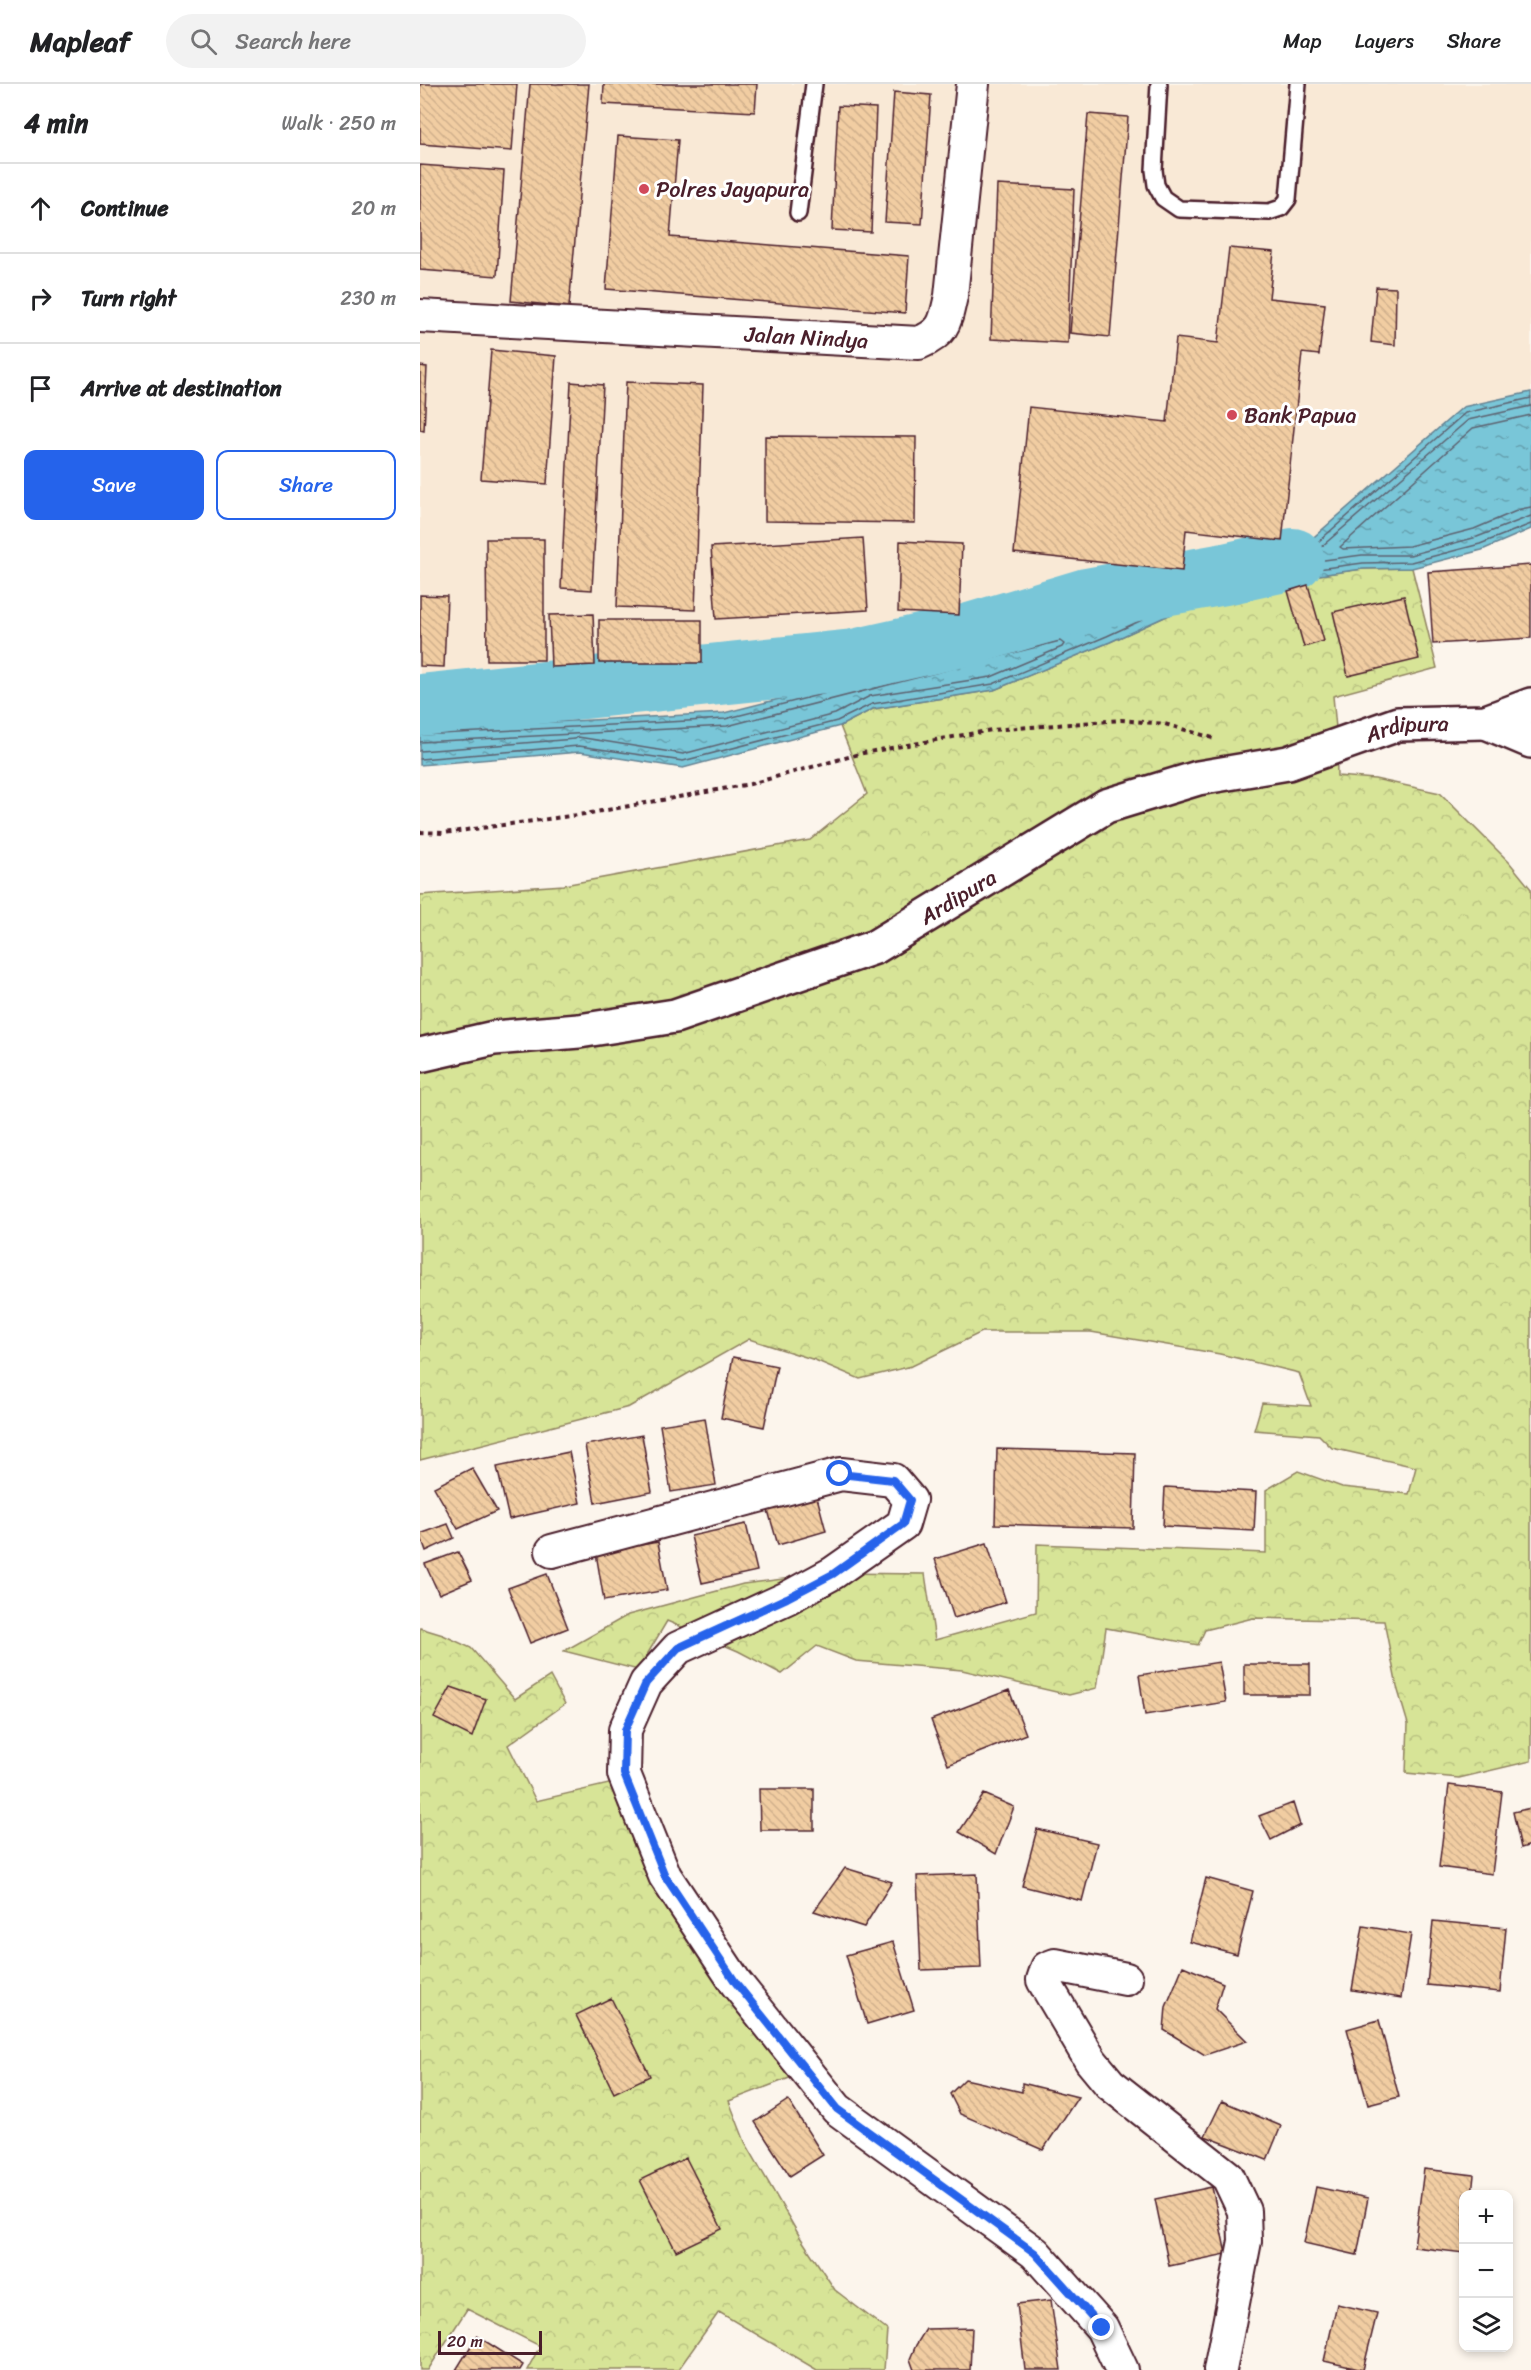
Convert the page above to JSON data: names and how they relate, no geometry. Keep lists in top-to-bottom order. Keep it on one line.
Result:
{"streets":{"street":["Jalan Nindya","Ardipura"]},"places":["Polres Jayapura","Bank Papua"],"scale_bar":"20 m","page":{"header":"Mapleaf","search":"Search here","nav":["Map","Layers","Share"],"heading":["4 min","Walk · 250 m"],"list":[["Continue","20 m"],["Turn right","230 m"],"Arrive at destination"],"buttons":["Save","Share"],"map_buttons":["+","−"],"scale":"20 m"}}
